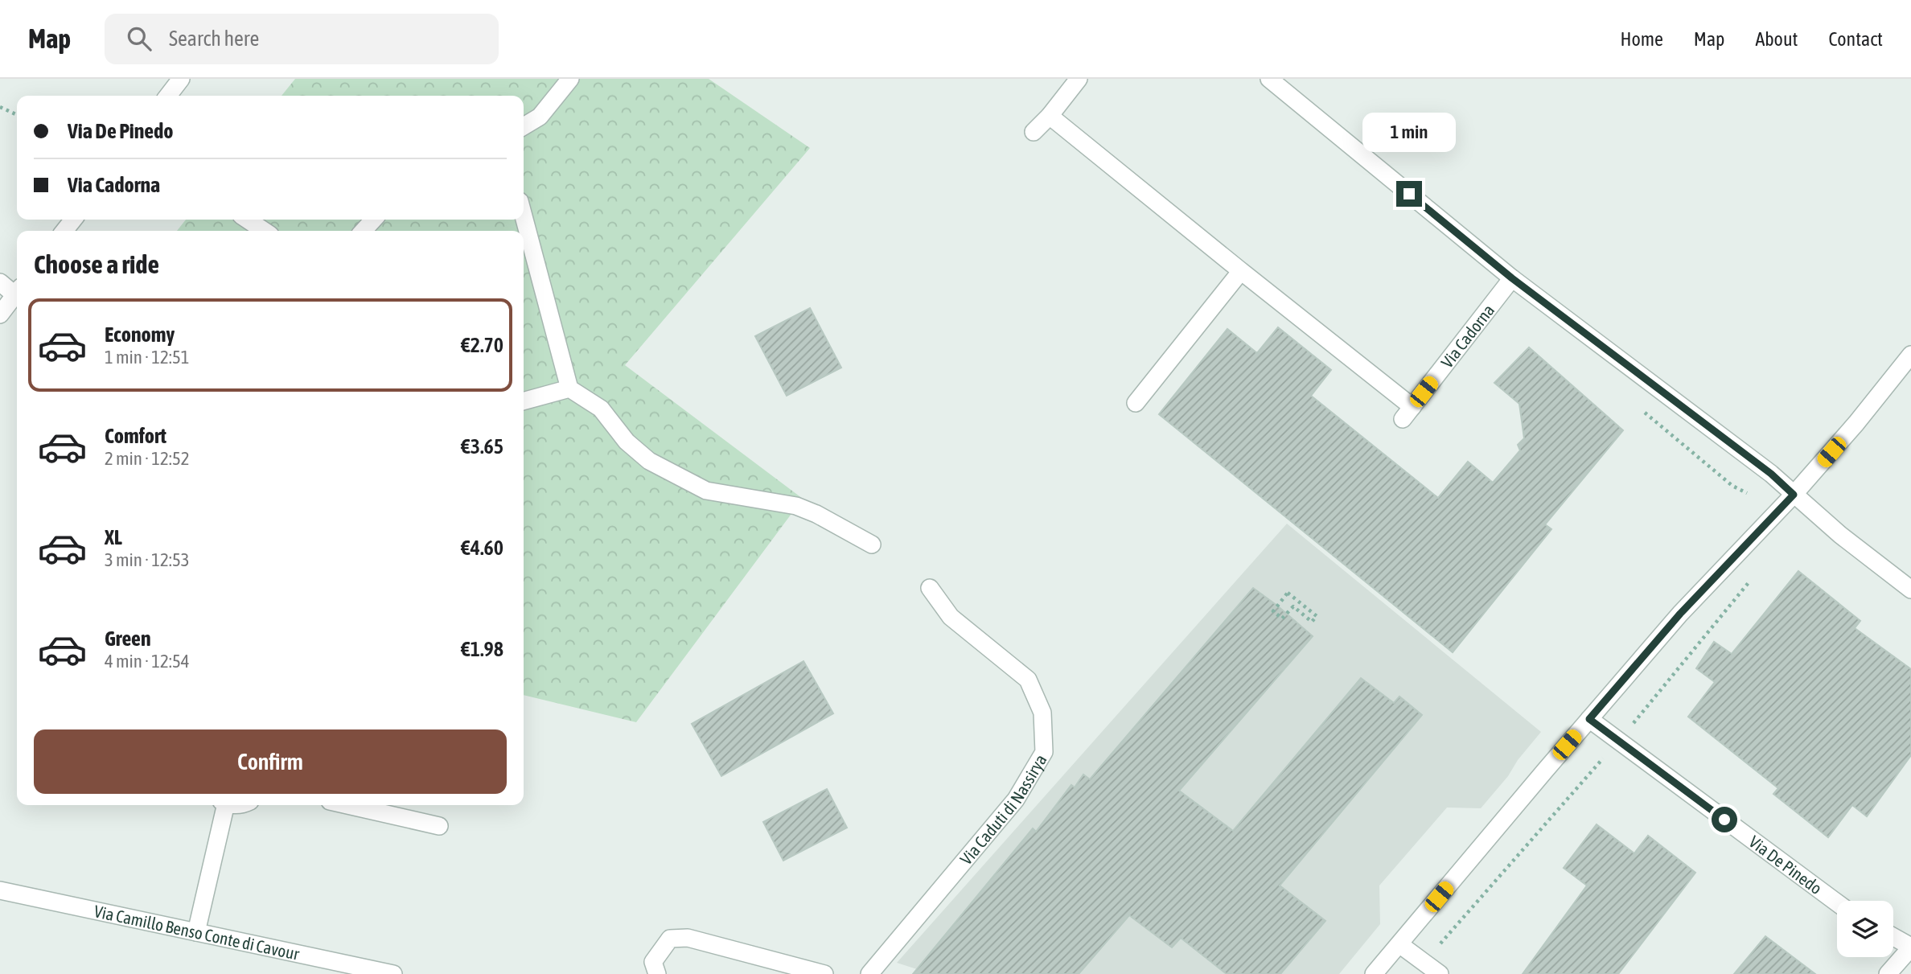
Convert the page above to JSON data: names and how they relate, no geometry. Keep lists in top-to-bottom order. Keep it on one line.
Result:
{"streets":{"street":["Via Cadorna","Via Caduti di Nassirya","Via De Pinedo","Via Camillo Benso Conte di Cavour"]},"page":{"header":"Map","search":"Search here","nav":["Home","Map","About","Contact"],"banner":["Via De Pinedo","Via Cadorna"],"bubble":"1 min","heading":"Choose a ride","list":[{"name":"Economy","note":"1 min · 12:51","value":"€2.70"},{"name":"Comfort","note":"2 min · 12:52","value":"€3.65"},{"name":"XL","note":"3 min · 12:53","value":"€4.60"},{"name":"Green","note":"4 min · 12:54","value":"€1.98"}],"buttons":"Confirm"}}
